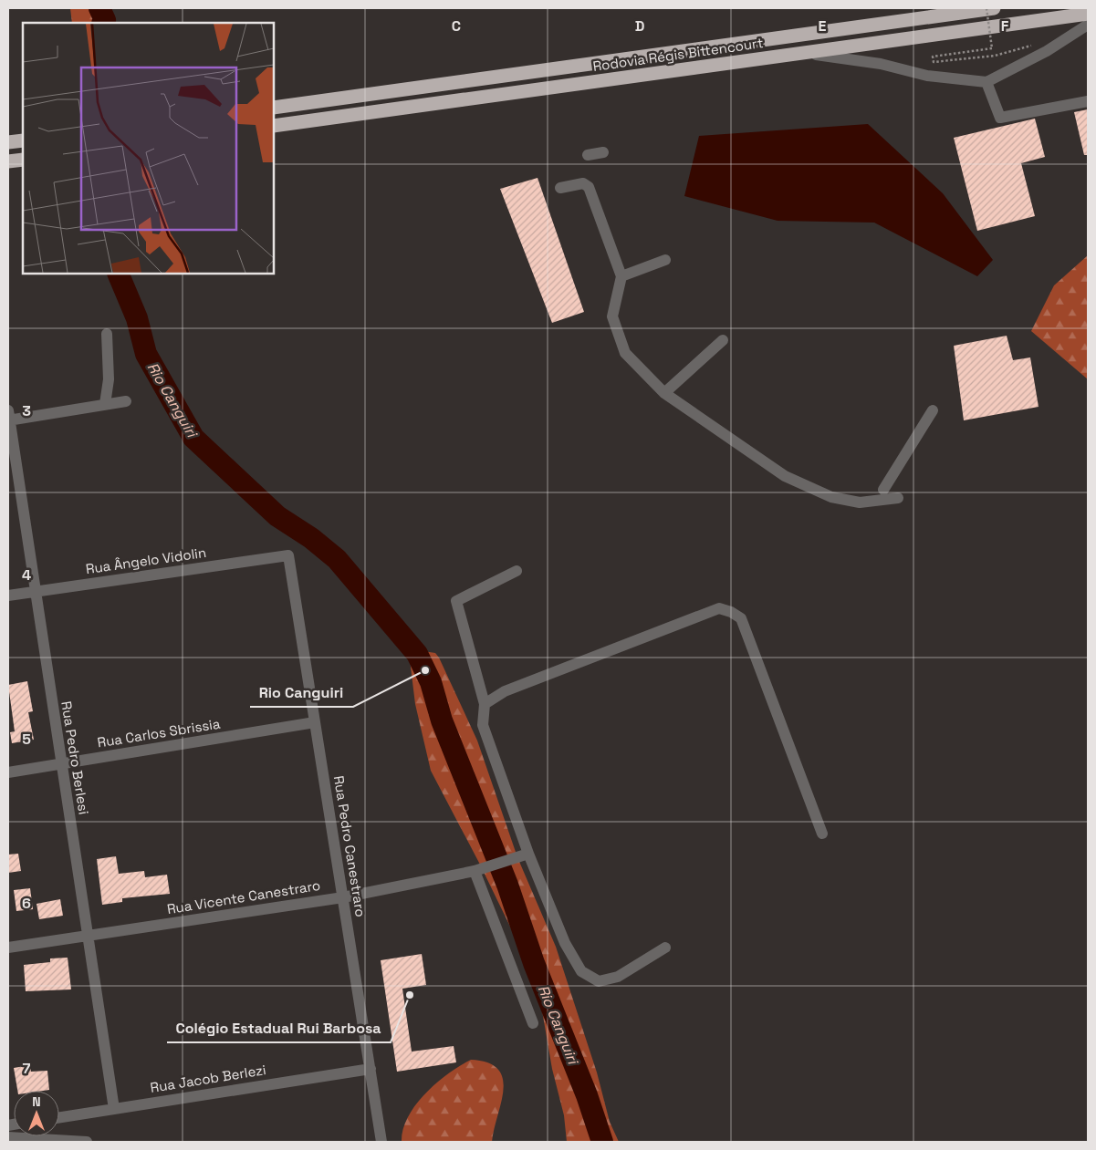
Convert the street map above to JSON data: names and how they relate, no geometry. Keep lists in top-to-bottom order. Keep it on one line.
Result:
{"streets":{"highway":["Rodovia Régis Bittencourt"],"street":["Rua Ângelo Vidolin","Rua Carlos Sbrissia","Rua Pedro Berlesi","Rua Pedro Canestraro","Rua Vicente Canestraro","Rua Jacob Berlezi"]},"crossings":[["Rua Ângelo Vidolin","Rua Pedro Berlesi"],["Rua Ângelo Vidolin","Rua Pedro Canestraro"],["Rua Carlos Sbrissia","Rua Pedro Berlesi"],["Rua Carlos Sbrissia","Rua Pedro Canestraro"],["Rua Pedro Berlesi","Rua Vicente Canestraro"],["Rua Pedro Berlesi","Rua Jacob Berlezi"],["Rua Pedro Canestraro","Rua Vicente Canestraro"],["Rua Pedro Canestraro","Rua Jacob Berlezi"]],"water":["Rio Canguiri"],"places":["Rio Canguiri","Colégio Estadual Rui Barbosa"],"north":"top","grid":{"columns":["C","D","E","F"],"rows":["3","4","5","6","7"]}}
